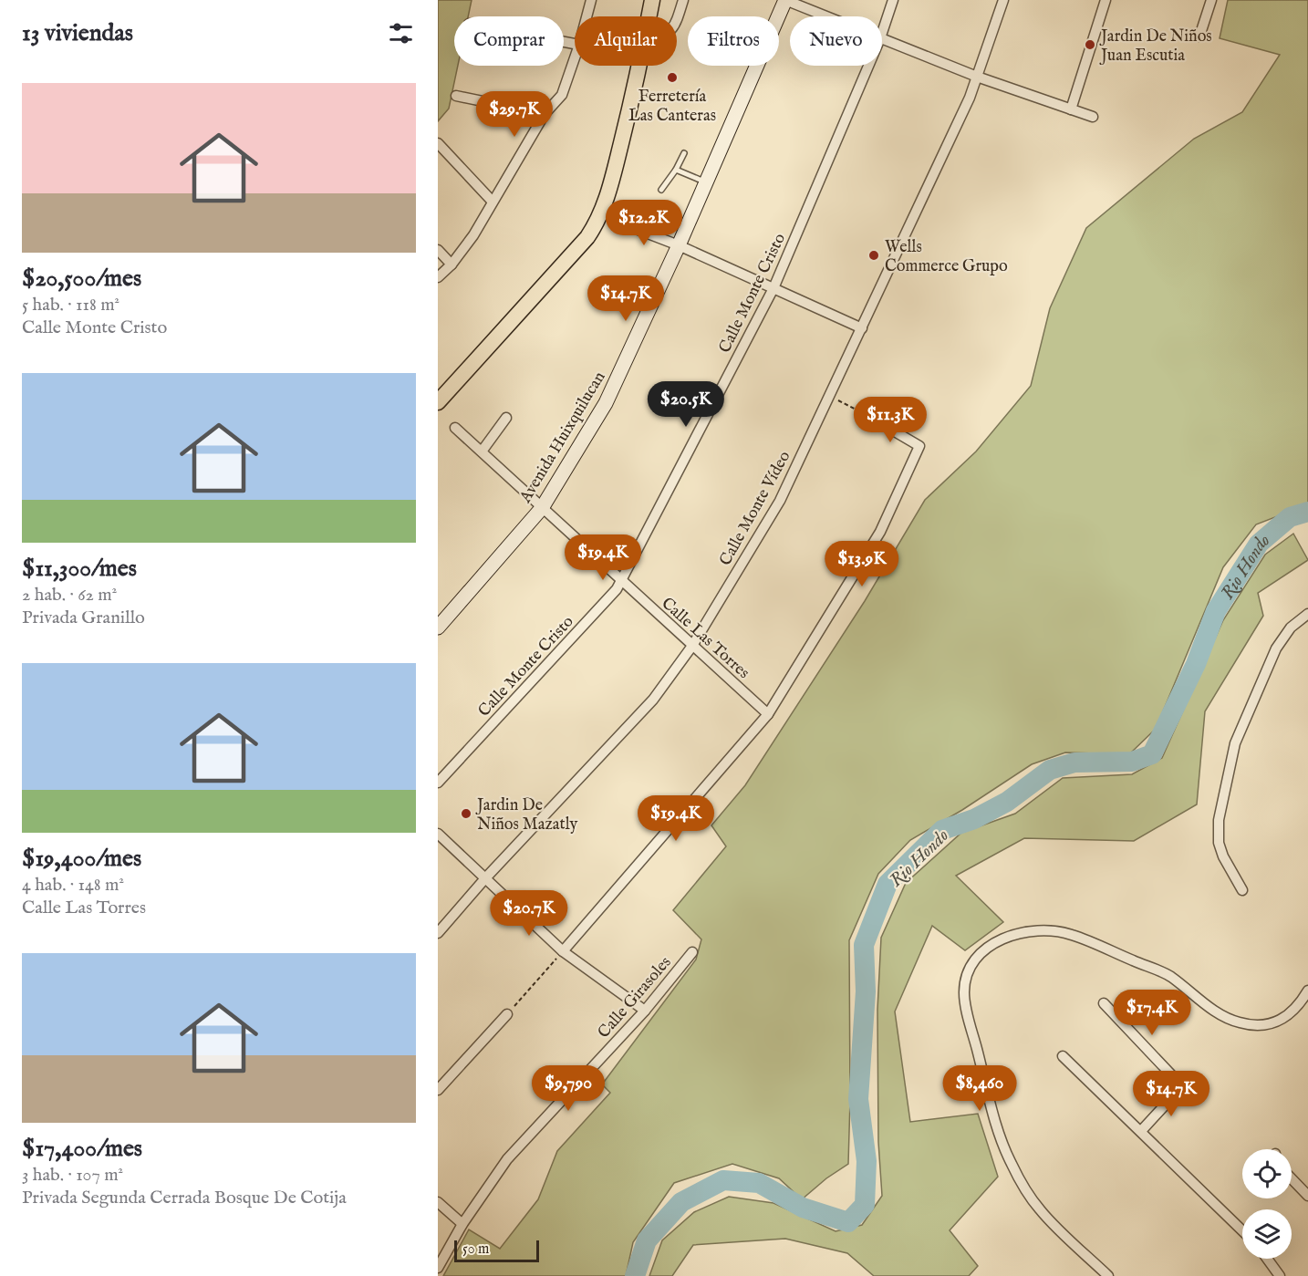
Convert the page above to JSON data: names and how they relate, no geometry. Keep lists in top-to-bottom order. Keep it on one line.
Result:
{"streets":{"street":["Calle Monte Cristo","Avenida Huixquilucan","Calle Monte Vídeo","Calle Las Torres","Calle Girasoles"]},"crossings":[["Calle Monte Cristo","Calle Las Torres"],["Avenida Huixquilucan","Calle Las Torres"],["Calle Monte Vídeo","Calle Las Torres"]],"water":["Rio Hondo"],"places":["Jardin De Niños Juan Escutia","Ferretería Las Canteras","Wells Commerce Grupo","Jardin De Niños Mazatly"],"scale_bar":"50 m","page":{"heading":"13 viviendas","chip":["Comprar","Alquilar","Filtros","Nuevo"],"list":[{"name":"$20,500/mes","note":"5 hab. · 118 m² · Calle Monte Cristo"},{"name":"$11,300/mes","note":"2 hab. · 62 m² · Privada Granillo"},{"name":"$19,400/mes","note":"4 hab. · 148 m² · Calle Las Torres"},{"name":"$17,400/mes","note":"3 hab. · 107 m² · Privada Segunda Cerrada Bosque De Cotija"}],"price":["$29.7K","$12.2K","$14.7K","$20.5K","$11.3K","$19.4K","$13.9K","$19.4K","$20.7K","$17.4K","$9,790","$8,460","$14.7K"],"scale":"50 m"}}
